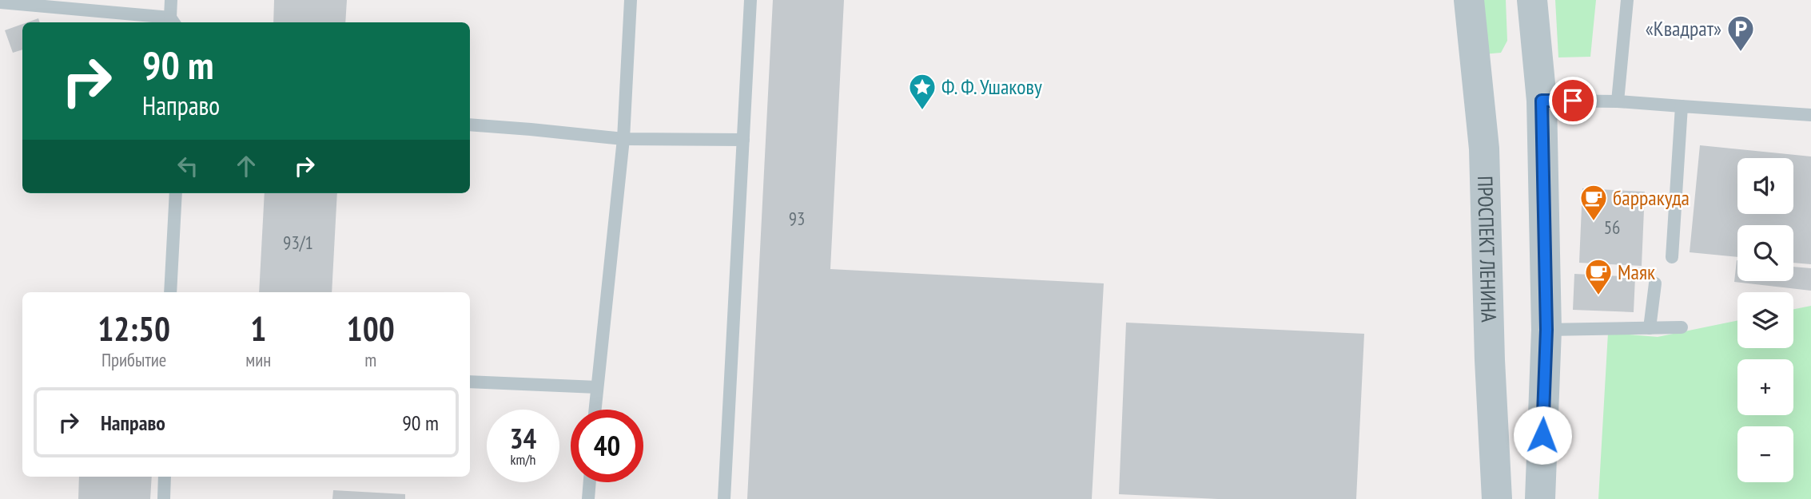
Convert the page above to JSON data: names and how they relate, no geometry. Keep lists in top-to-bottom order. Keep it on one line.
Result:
{"streets":{"street":["ПРОСПЕКТ ЛЕНИНА"]},"places":{"parking":["«Квадрат»"],"place":["Ф. Ф. Ушакову"],"cafe":["барракуда","Маяк"]},"house_numbers":["93","56","93/1"],"page":{"turn":["90 m","Направо"],"map_buttons":["+","−"],"eta":["12:50","Прибытие","1","мин","100","m"],"list":[{"name":"Направо","value":"90 m"}],"speed":"34 km/h","limit":"40"}}
